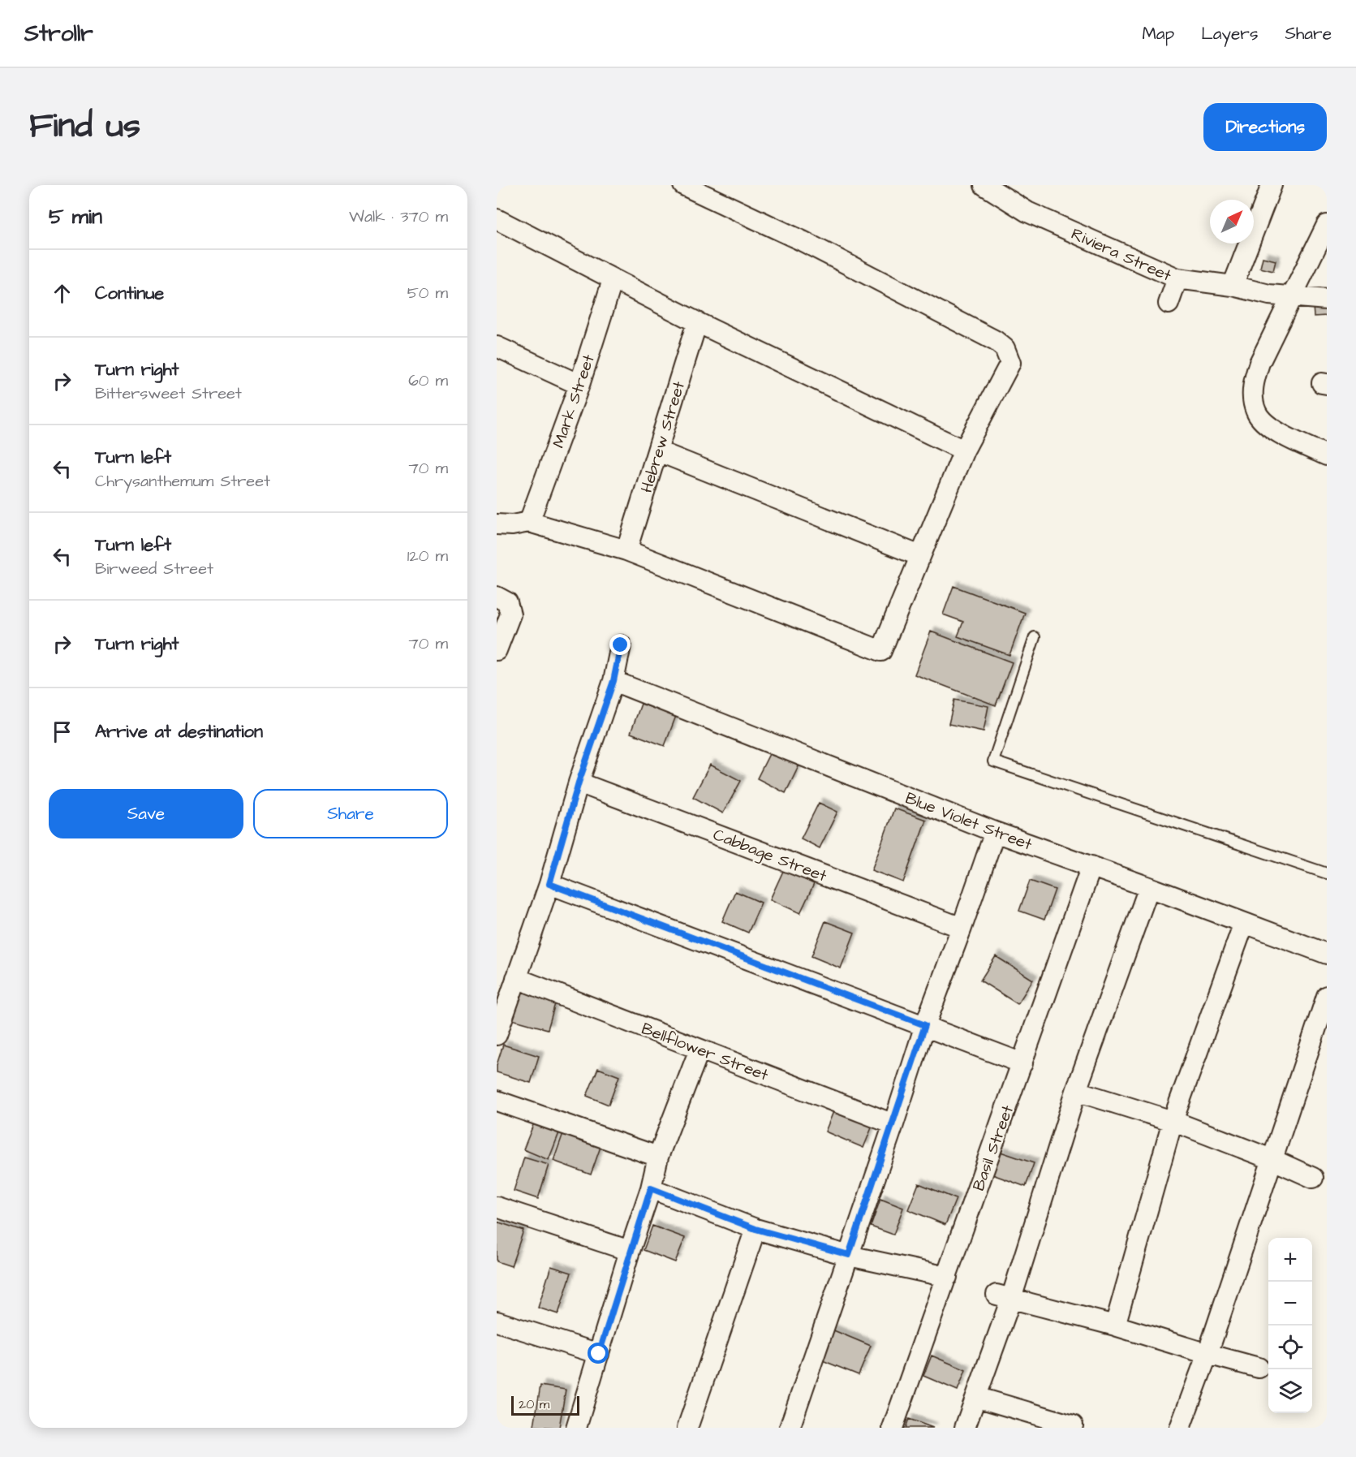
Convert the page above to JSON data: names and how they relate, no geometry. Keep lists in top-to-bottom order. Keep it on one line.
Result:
{"streets":{"street":["Riviera Street","Mark Street","Hebrew Street","Blue Violet Street","Cabbage Street","Bellflower Street","Basil Street"]},"crossings":[["Blue Violet Street","Basil Street"]],"scale_bar":"20 m","north":"top right","page":{"header":"Strollr","nav":["Map","Layers","Share"],"title":"Find us","buttons":["Directions",["Save","Share"]],"heading":["5 min","Walk · 370 m"],"list":[["Continue","50 m"],["Turn right","Bittersweet Street","60 m"],["Turn left","Chrysanthemum Street","70 m"],["Turn left","Birweed Street","120 m"],["Turn right","70 m"],"Arrive at destination"],"map_buttons":["+","−"],"scale":"20 m"}}
